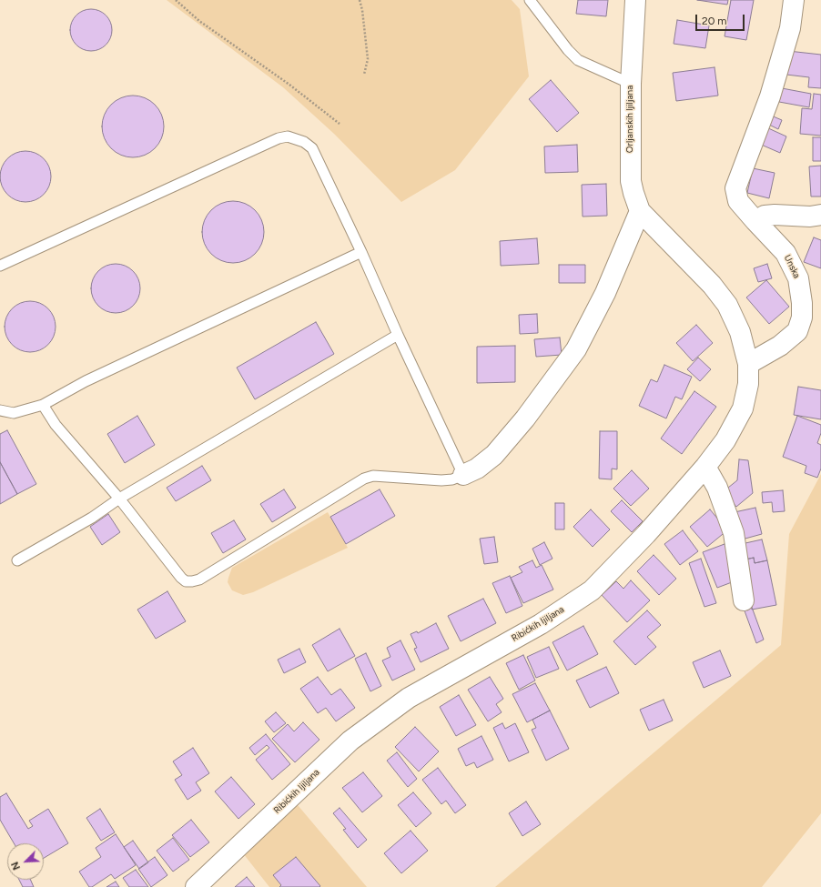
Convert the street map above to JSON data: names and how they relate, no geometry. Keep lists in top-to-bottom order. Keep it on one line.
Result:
{"streets":{"street":["Orljanskih ljiljana","Unska","Ribićkih ljiljana"]},"crossings":[["Orljanskih ljiljana","Ribićkih ljiljana"],["Unska","Ribićkih ljiljana"]],"scale_bar":"20 m","north":"bottom left"}
